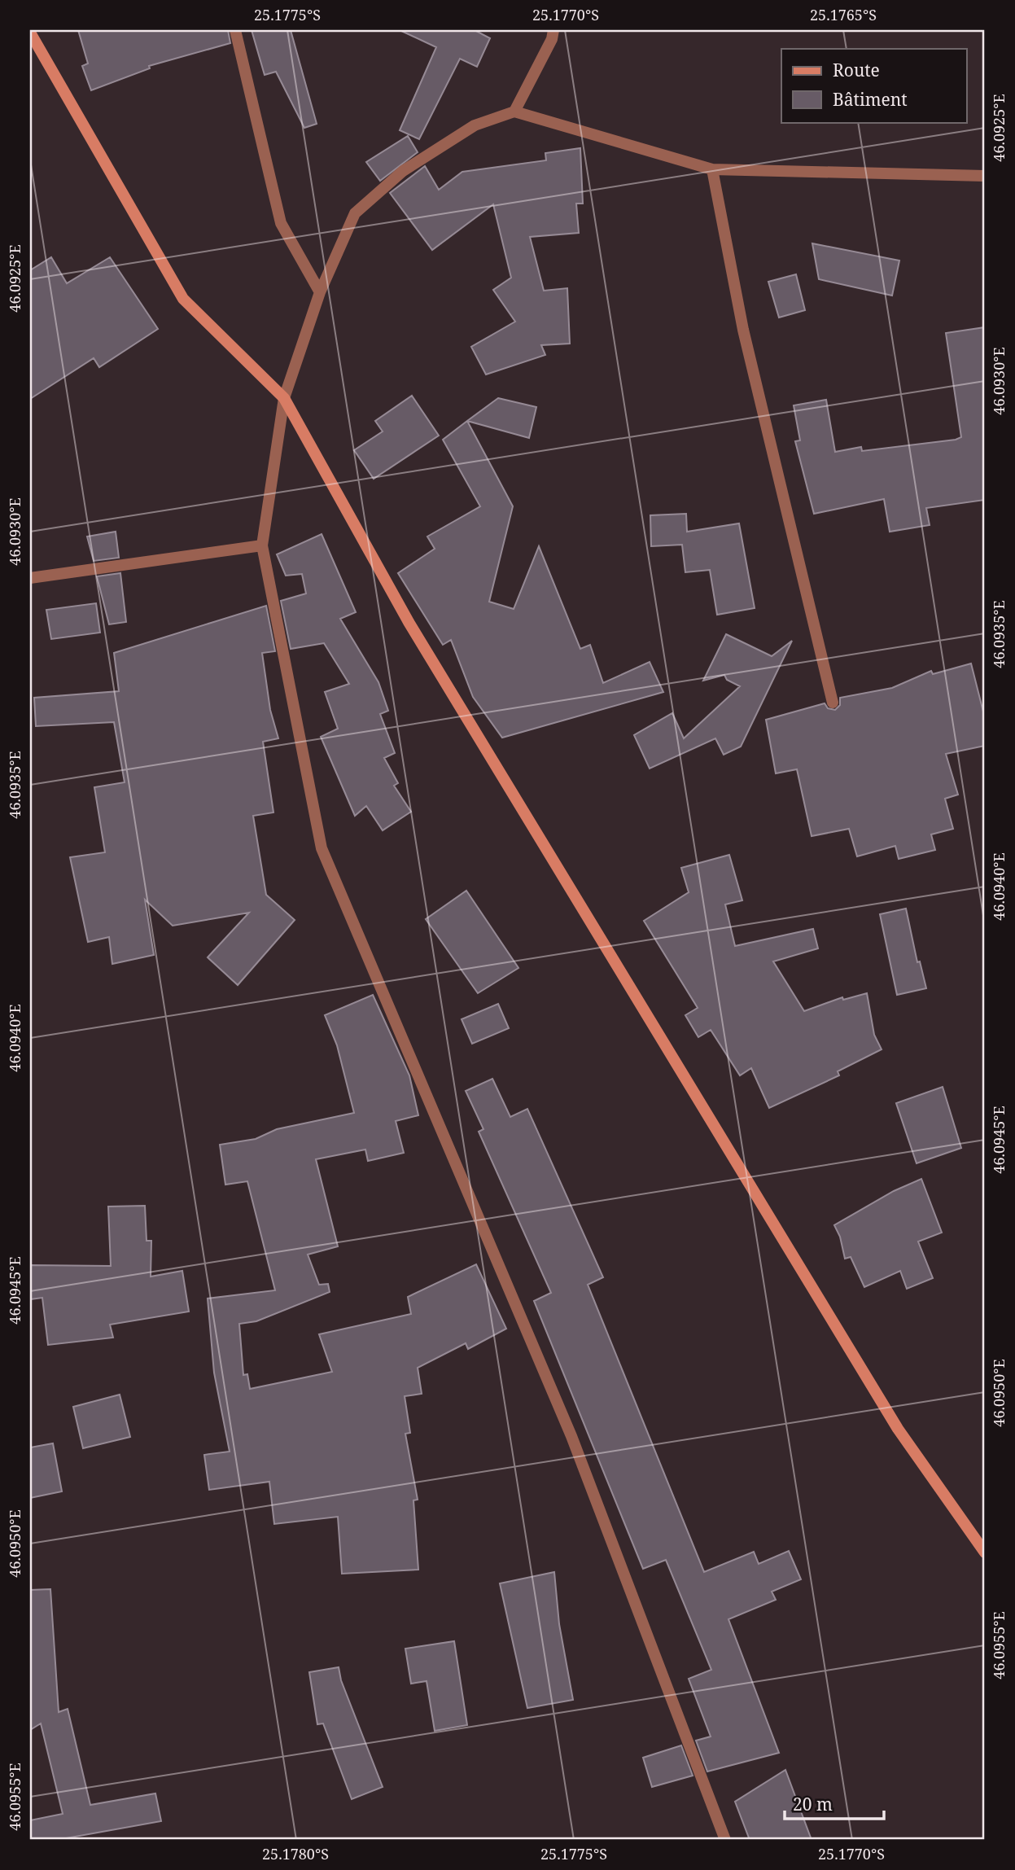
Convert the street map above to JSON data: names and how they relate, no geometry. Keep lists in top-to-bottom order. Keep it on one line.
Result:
{"legend":["Route","Bâtiment"],"scale_bar":"20 m","coordinates":["25.1775°S","25.1770°S","25.1765°S","46.0925°E","46.0930°E","46.0935°E","46.0940°E","46.0945°E","46.0950°E","46.0955°E","25.1780°S"]}
